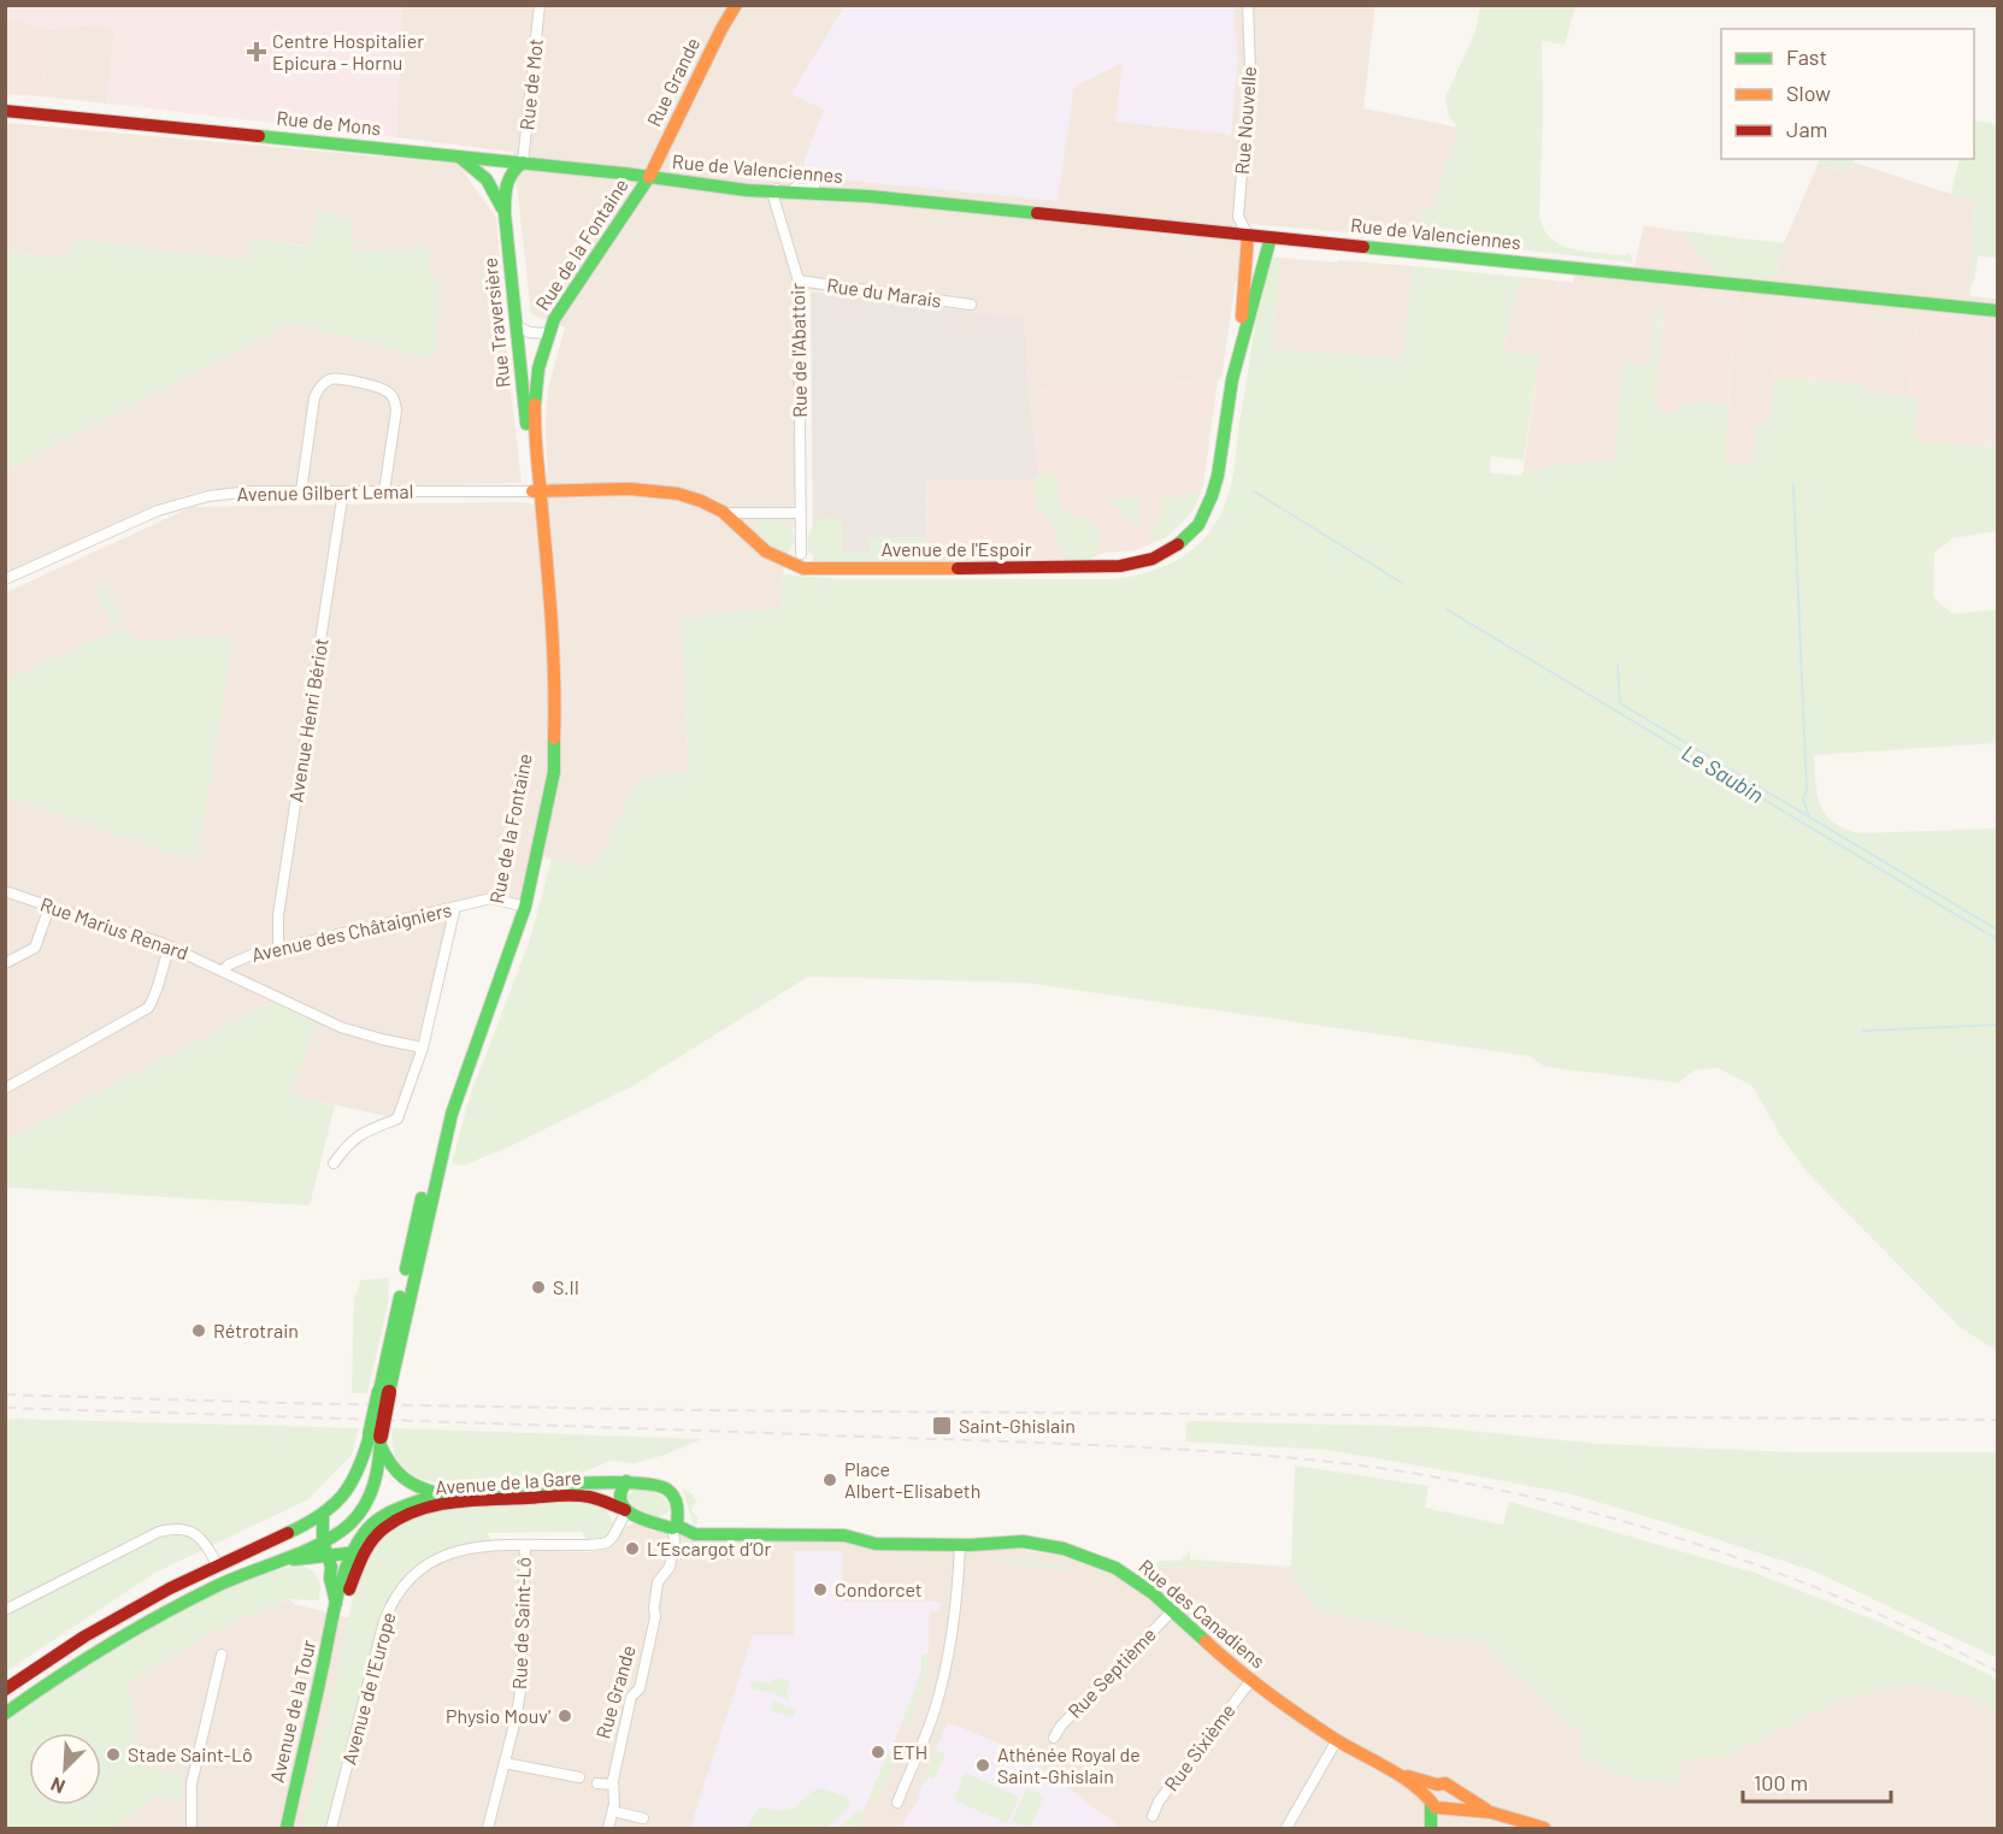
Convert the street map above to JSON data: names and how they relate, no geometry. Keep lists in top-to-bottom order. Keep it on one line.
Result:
{"streets":{"main road":["Rue Grande","Rue de Mons","Rue de Valenciennes","Rue de la Fontaine","Rue Traversière","Avenue de l'Espoir","Avenue de la Gare","Rue des Canadiens","Avenue de la Tour"],"street":["Rue de Mot","Rue Nouvelle","Rue du Marais","Rue de l'Abattoir","Avenue Gilbert Lemal","Avenue Henri Bériot","Rue Marius Renard","Avenue des Châtaigniers","Rue de Saint-Lô","Rue Septième","Avenue de l'Europe","Rue Sixième"]},"crossings":[["Rue Grande","Rue de Mons"],["Rue Grande","Rue de Valenciennes"],["Rue Grande","Rue de la Fontaine"],["Rue Grande","Avenue de la Gare"],["Rue de Mot","Rue de Mons"],["Rue de Mot","Rue Traversière"],["Rue Nouvelle","Rue de Valenciennes"],["Rue de Mons","Rue de Valenciennes"],["Rue de Mons","Rue de la Fontaine"],["Rue de Mons","Rue Traversière"],["Rue de Valenciennes","Rue de la Fontaine"],["Rue de Valenciennes","Rue de l'Abattoir"],["Rue de la Fontaine","Rue Traversière"],["Rue de la Fontaine","Avenue Gilbert Lemal"],["Rue de la Fontaine","Avenue de l'Espoir"],["Rue de la Fontaine","Avenue des Châtaigniers"],["Rue du Marais","Rue de l'Abattoir"],["Avenue Gilbert Lemal","Avenue de l'Espoir"],["Avenue Gilbert Lemal","Avenue Henri Bériot"],["Avenue Henri Bériot","Avenue des Châtaigniers"],["Rue Marius Renard","Avenue des Châtaigniers"],["Avenue de la Gare","Avenue de l'Europe"],["Avenue de la Gare","Avenue de la Tour"],["Rue des Canadiens","Rue Septième"],["Rue des Canadiens","Rue Sixième"],["Rue de Saint-Lô","Avenue de l'Europe"]],"water":["Le Saubin"],"places":{"health":["Centre Hospitalier Epicura - Hornu"],"other":["S.II","Rétrotrain","Place Albert-Elisabeth","L’Escargot d’Or","Condorcet","Physio Mouv'","ETH","Stade Saint-Lô","Athénée Royal de Saint-Ghislain"],"transit":["Saint-Ghislain"]},"legend":["Fast","Slow","Jam"],"scale_bar":"100 m","north":"bottom left"}
